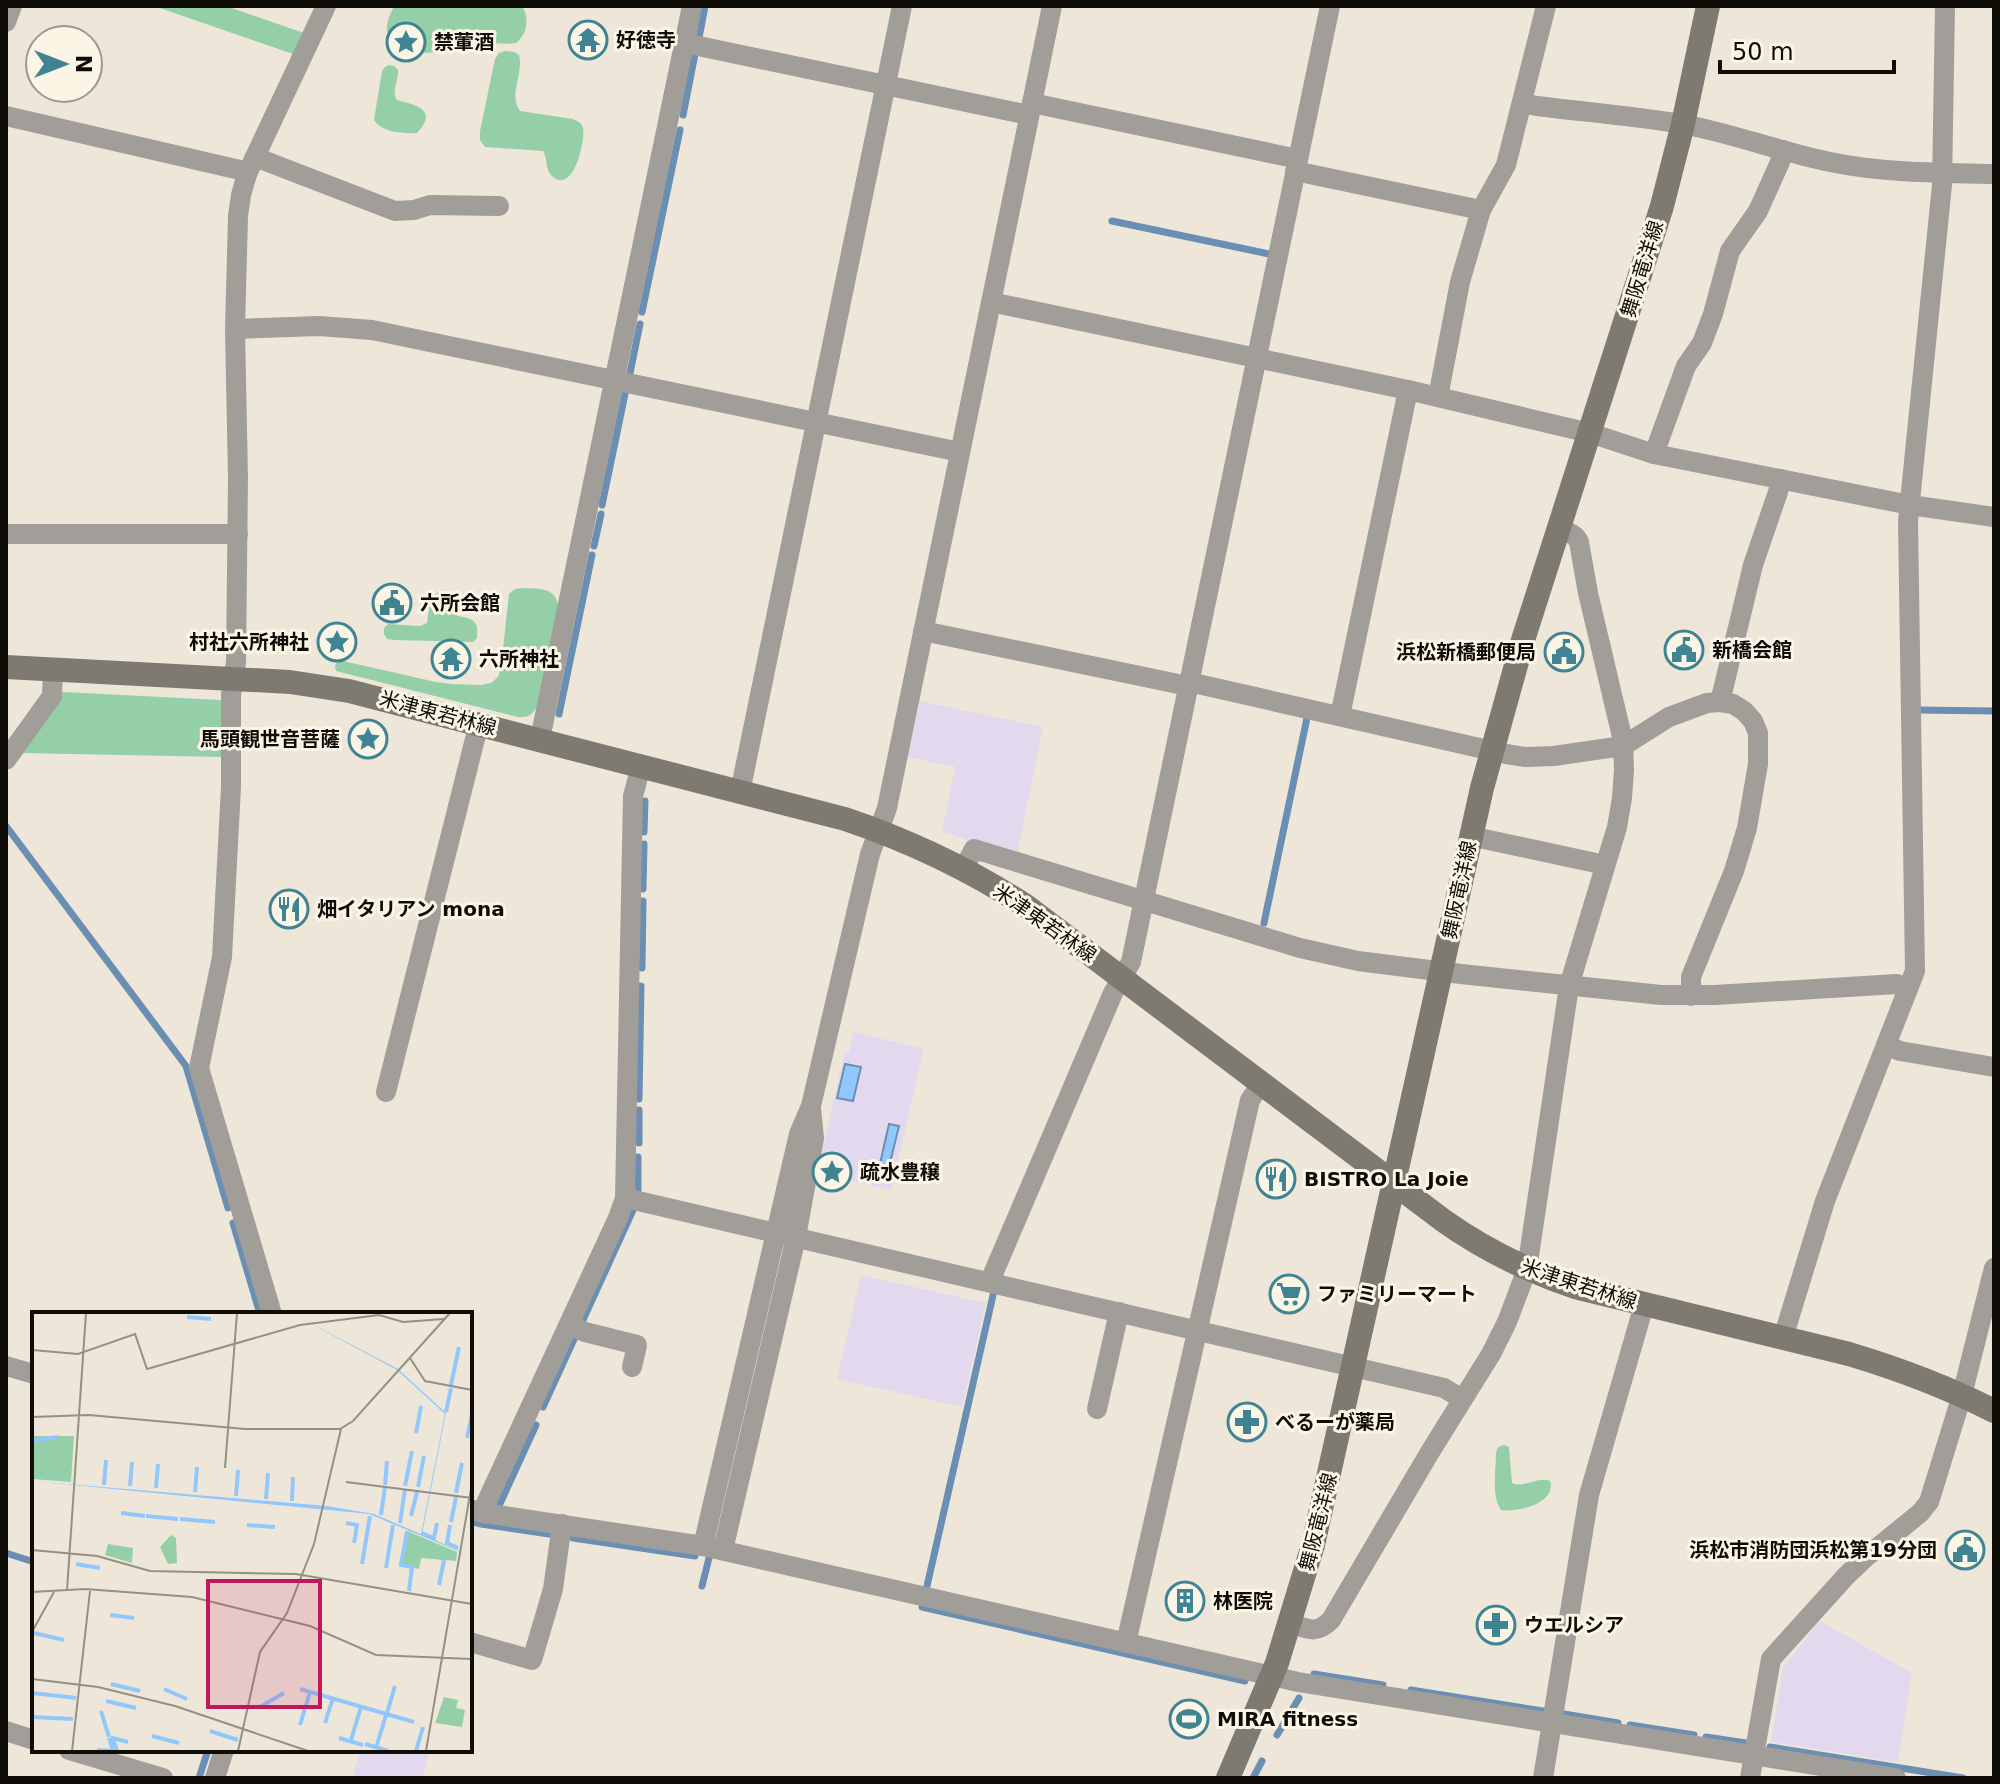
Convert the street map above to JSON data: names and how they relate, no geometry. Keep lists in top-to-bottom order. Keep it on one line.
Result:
{"streets":{"main road":["舞阪竜洋線","米津東若林線"]},"crossings":[["舞阪竜洋線","米津東若林線"]],"places":{"temple":["好徳寺","六所神社"],"place":["禁葷酒","村社六所神社","馬頭観世音菩薩","疏水豊穣"],"public building":["六所会館","新橋会館","浜松新橋郵便局","浜松市消防団浜松第19分団"],"restaurant":["畑イタリアン mona","BISTRO La Joie"],"supermarket":["ファミリーマート"],"pharmacy":["べるーが薬局","ウエルシア"],"building":["林医院"],"sports":["MIRA fitness"]},"scale_bar":"50 m","north":"right"}
